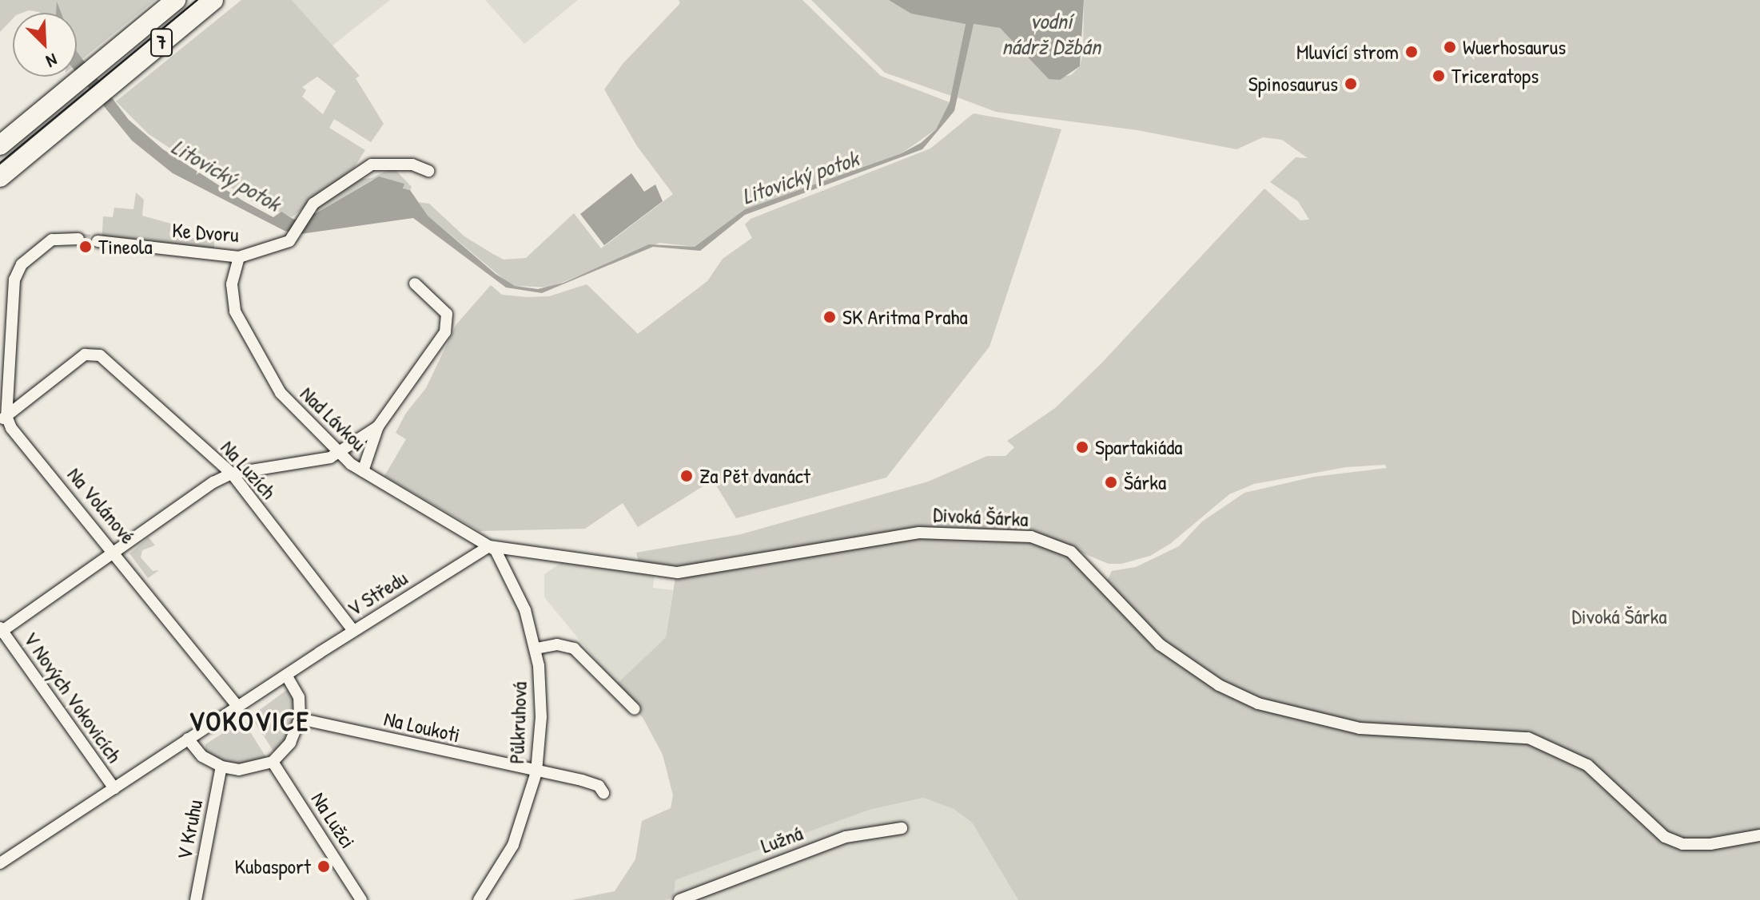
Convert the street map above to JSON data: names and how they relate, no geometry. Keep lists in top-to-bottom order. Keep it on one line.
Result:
{"streets":{"main road":["7"],"street":["Ke Dvoru","Nad Lávkou","Na Luzích","Na Volánové","Divoká Šárka","V Středu","V Nových Vokovicích","Půlkruhová","Na Loukoti","Na Lužci","V Kruhu","Lužná"]},"crossings":[["Ke Dvoru","Nad Lávkou"],["Nad Lávkou","Divoká Šárka"],["Nad Lávkou","V Středu"],["Nad Lávkou","Půlkruhová"],["Na Luzích","Na Volánové"],["Na Luzích","V Středu"],["Na Volánové","V Středu"],["Divoká Šárka","V Středu"],["Divoká Šárka","Půlkruhová"],["V Středu","V Nových Vokovicích"],["V Středu","Půlkruhová"],["Půlkruhová","Na Loukoti"]],"districts":["VOKOVICE"],"water":["vodní nádrž Džbán","Litovický potok"],"parks":["Divoká Šárka"],"places":["Wuerhosaurus","Mluvící strom","Triceratops","Spinosaurus","Tineola","SK Aritma Praha","Spartakiáda","Za Pět dvanáct","Šárka","Kubasport"],"north":"bottom right"}
